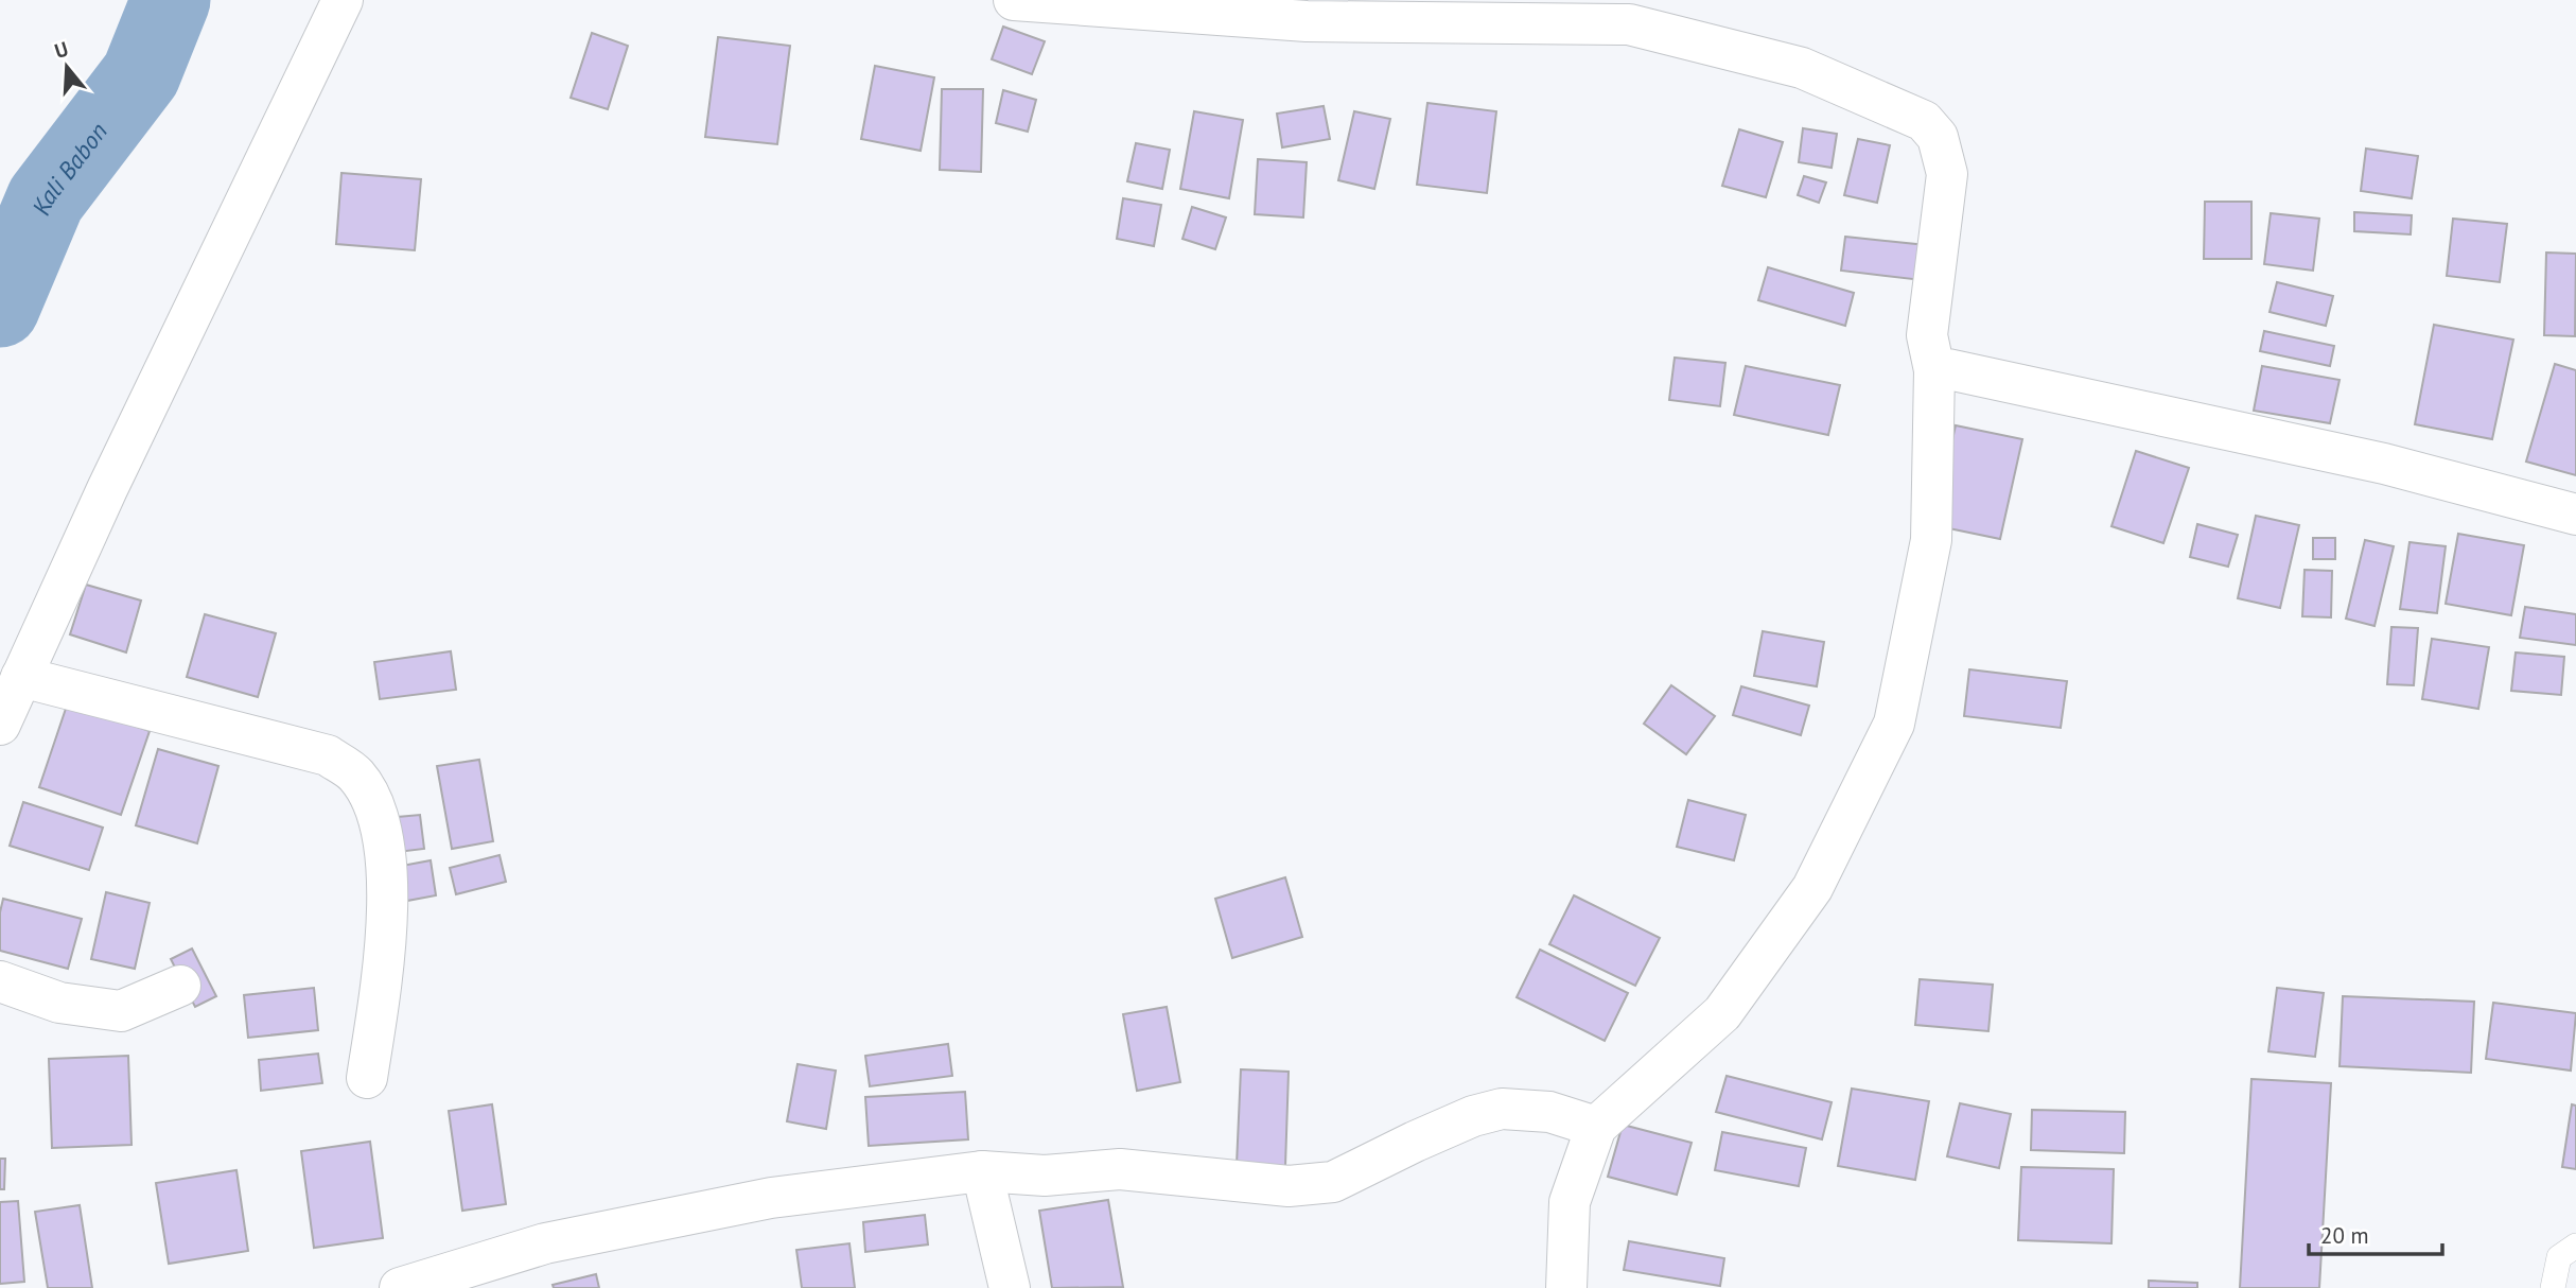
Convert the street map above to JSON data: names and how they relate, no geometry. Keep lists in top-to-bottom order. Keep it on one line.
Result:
{"water":["Kali Babon"],"scale_bar":"20 m","north":"top"}
